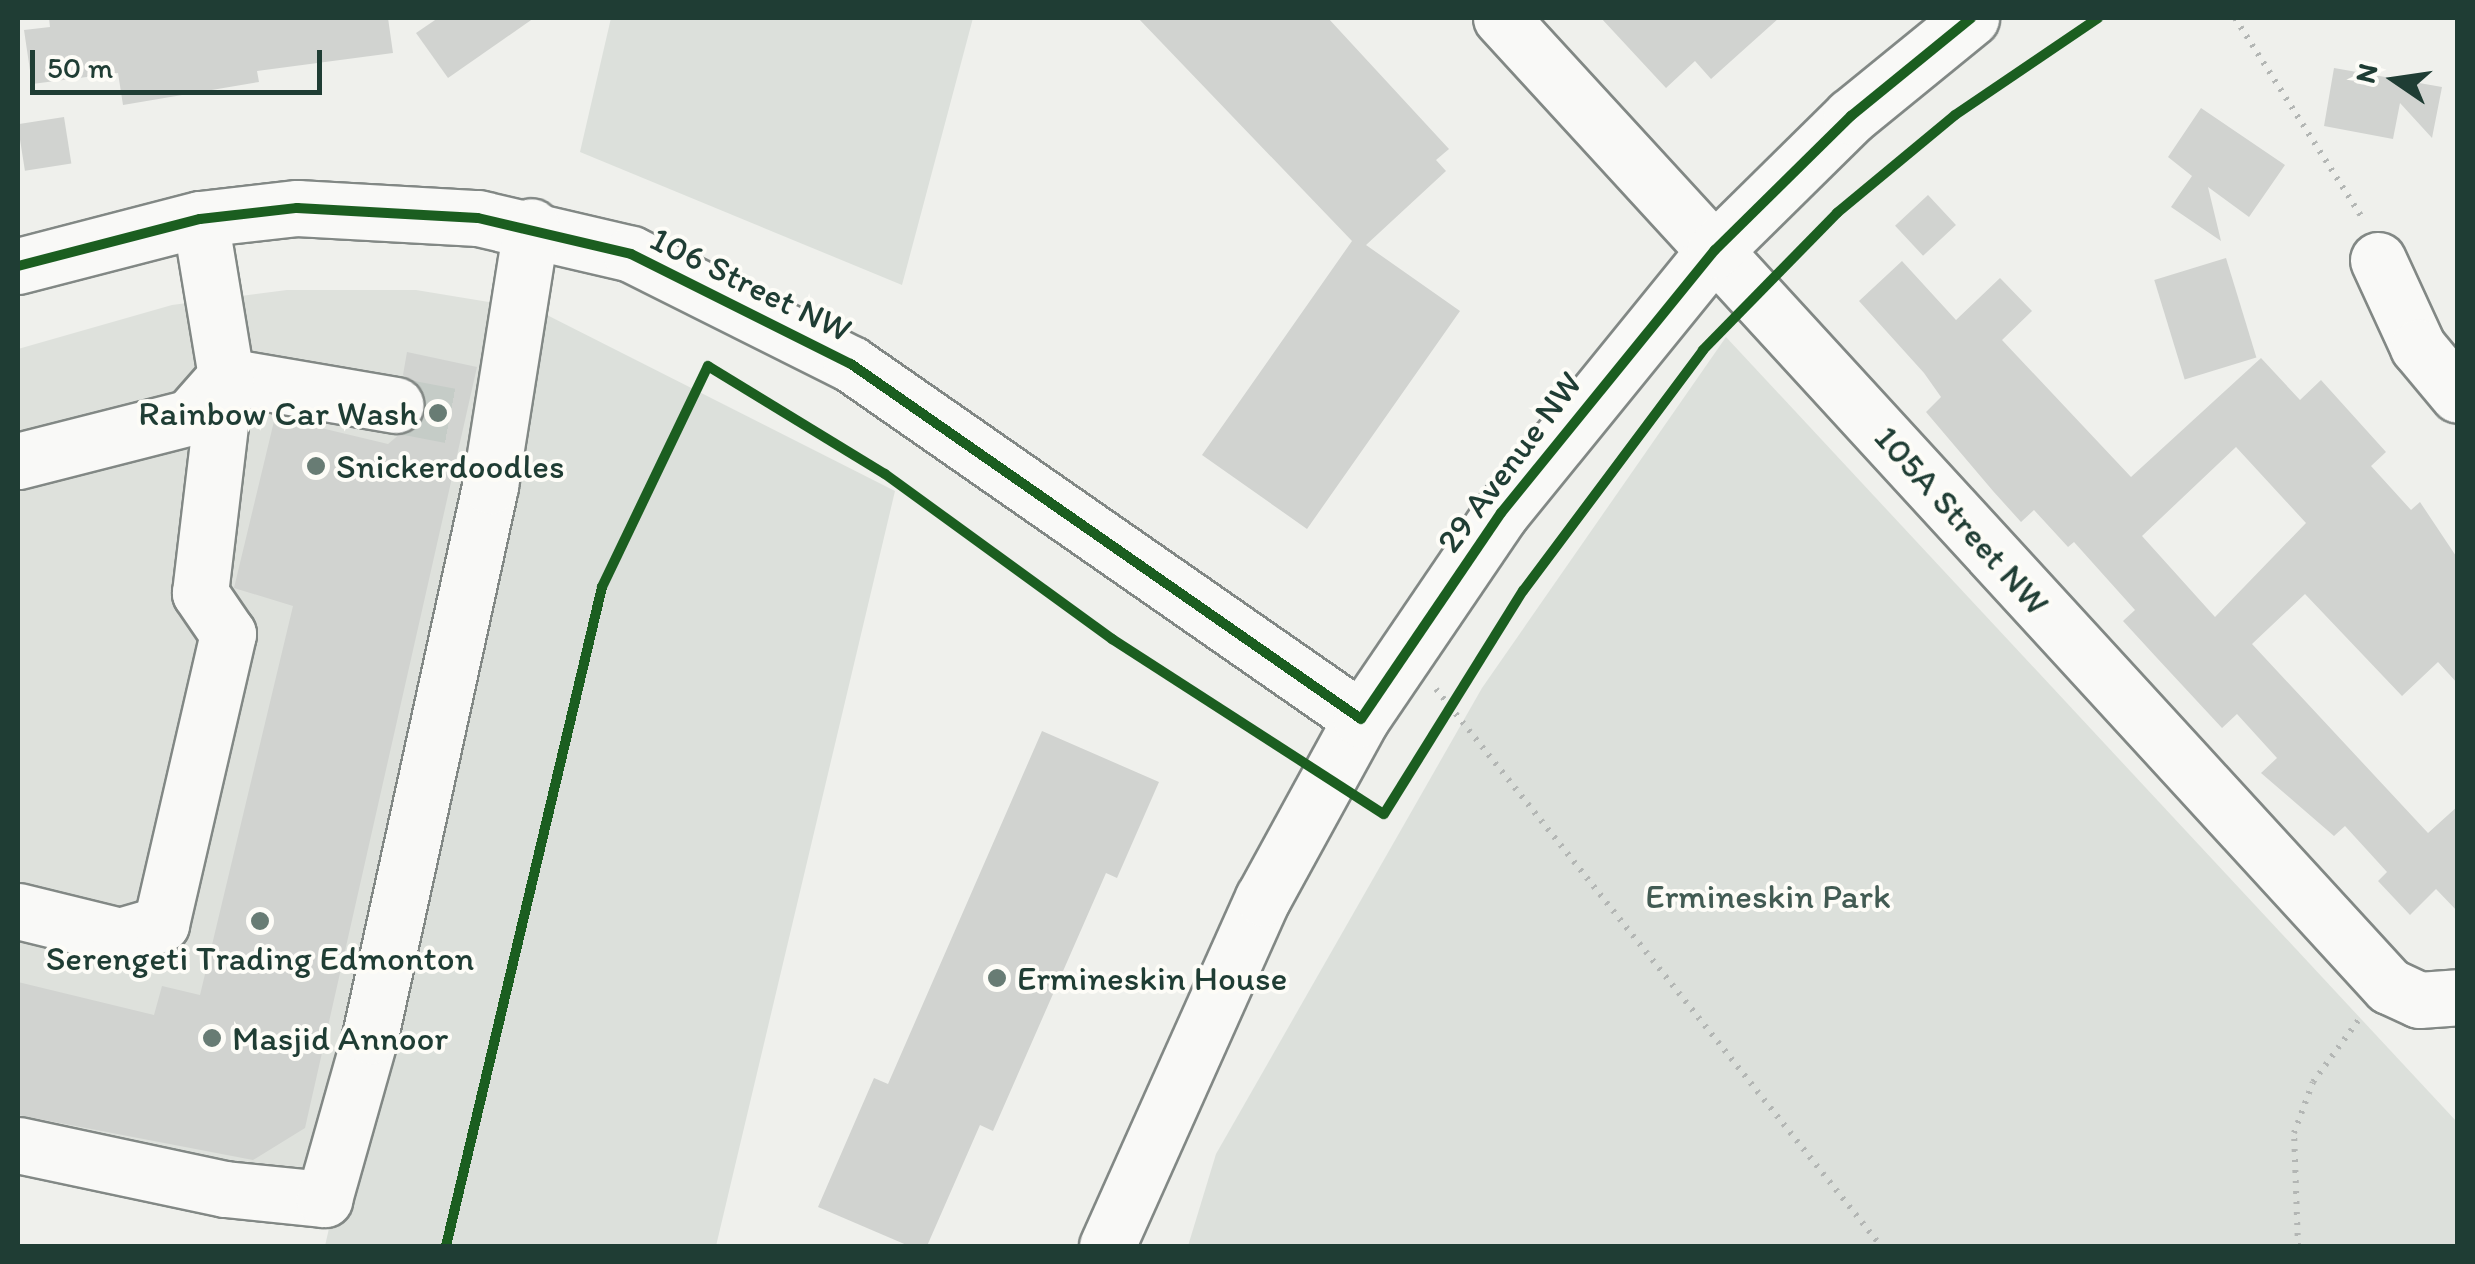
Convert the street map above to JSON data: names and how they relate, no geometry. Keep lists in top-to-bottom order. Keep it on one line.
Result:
{"streets":{"street":["106 Street NW","29 Avenue NW","105A Street NW"]},"crossings":[["106 Street NW","29 Avenue NW"],["29 Avenue NW","105A Street NW"]],"parks":["Ermineskin Park"],"places":["Rainbow Car Wash","Snickerdoodles","Serengeti Trading Edmonton","Ermineskin House","Masjid Annoor"],"scale_bar":"50 m","north":"left"}
